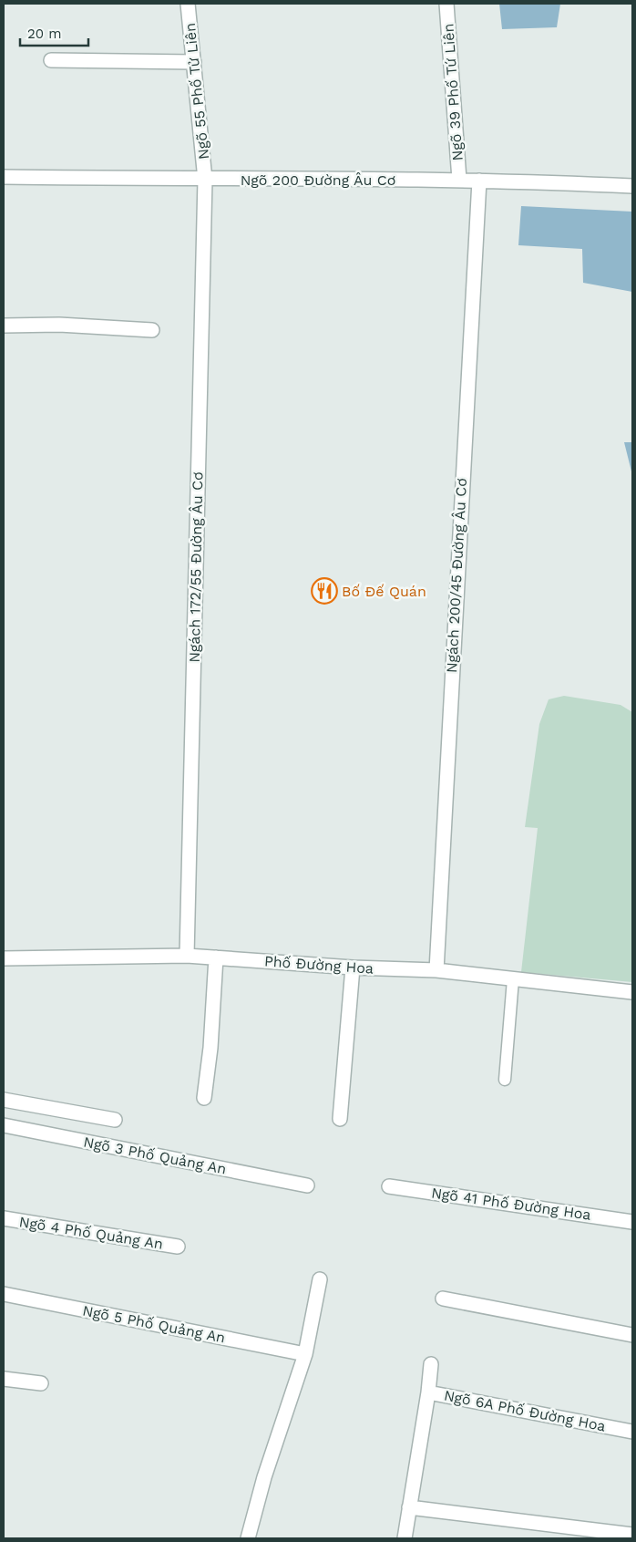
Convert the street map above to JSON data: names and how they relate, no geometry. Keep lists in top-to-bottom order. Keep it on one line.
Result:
{"streets":{"street":["Ngõ 55 Phố Tử Liên","Ngõ 39 Phố Tứ Liên","Ngõ 200 Đường Âu Cơ","Ngách 172/55 Đường Âu Cơ","Ngách 200/45 Đường Âu Cơ","Phố Đường Hoa","Ngõ 3 Phố Quảng An","Ngõ 41 Phố Đường Hoa","Ngõ 4 Phố Quảng An","Ngõ 5 Phố Quảng An","Ngõ 6A Phố Đường Hoa"]},"crossings":[["Ngõ 55 Phố Tử Liên","Ngõ 200 Đường Âu Cơ"],["Ngõ 55 Phố Tử Liên","Ngách 172/55 Đường Âu Cơ"],["Ngõ 39 Phố Tứ Liên","Ngõ 200 Đường Âu Cơ"],["Ngõ 200 Đường Âu Cơ","Ngách 172/55 Đường Âu Cơ"],["Ngõ 200 Đường Âu Cơ","Ngách 200/45 Đường Âu Cơ"],["Ngách 172/55 Đường Âu Cơ","Phố Đường Hoa"],["Ngách 200/45 Đường Âu Cơ","Phố Đường Hoa"]],"places":{"restaurant":["Bố Đế Quán"]},"scale_bar":"20 m"}
